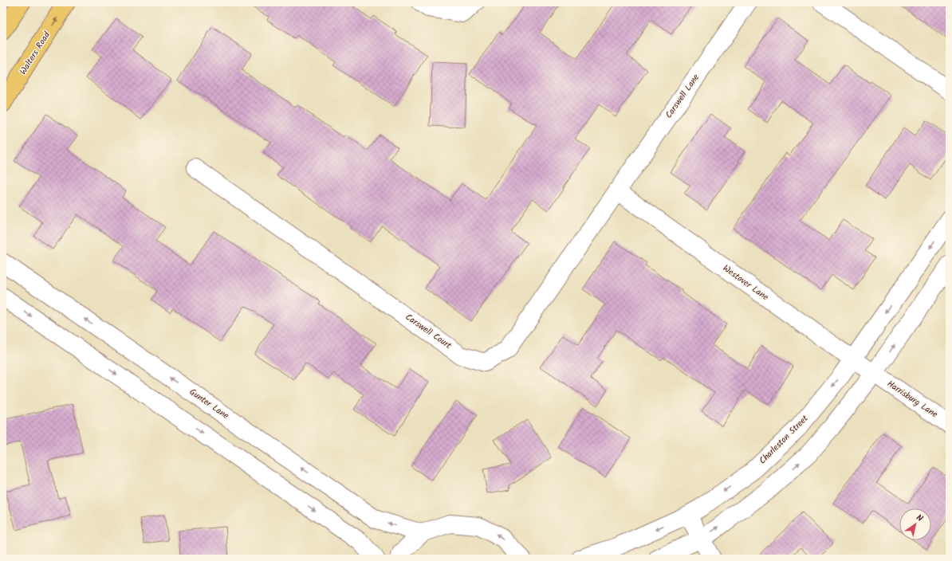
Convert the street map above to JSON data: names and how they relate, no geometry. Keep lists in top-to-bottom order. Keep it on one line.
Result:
{"streets":{"main road":["Walters Road"],"street":["Carswell Lane","Westover Lane","Carswell Court","Harrisburg Lane","Gunter Lane","Charleston Street"]},"crossings":[["Carswell Lane","Westover Lane"],["Carswell Lane","Carswell Court"],["Westover Lane","Carswell Court"],["Westover Lane","Harrisburg Lane"],["Westover Lane","Charleston Street"]],"one_way":["Walters Road"],"north":"top right"}
